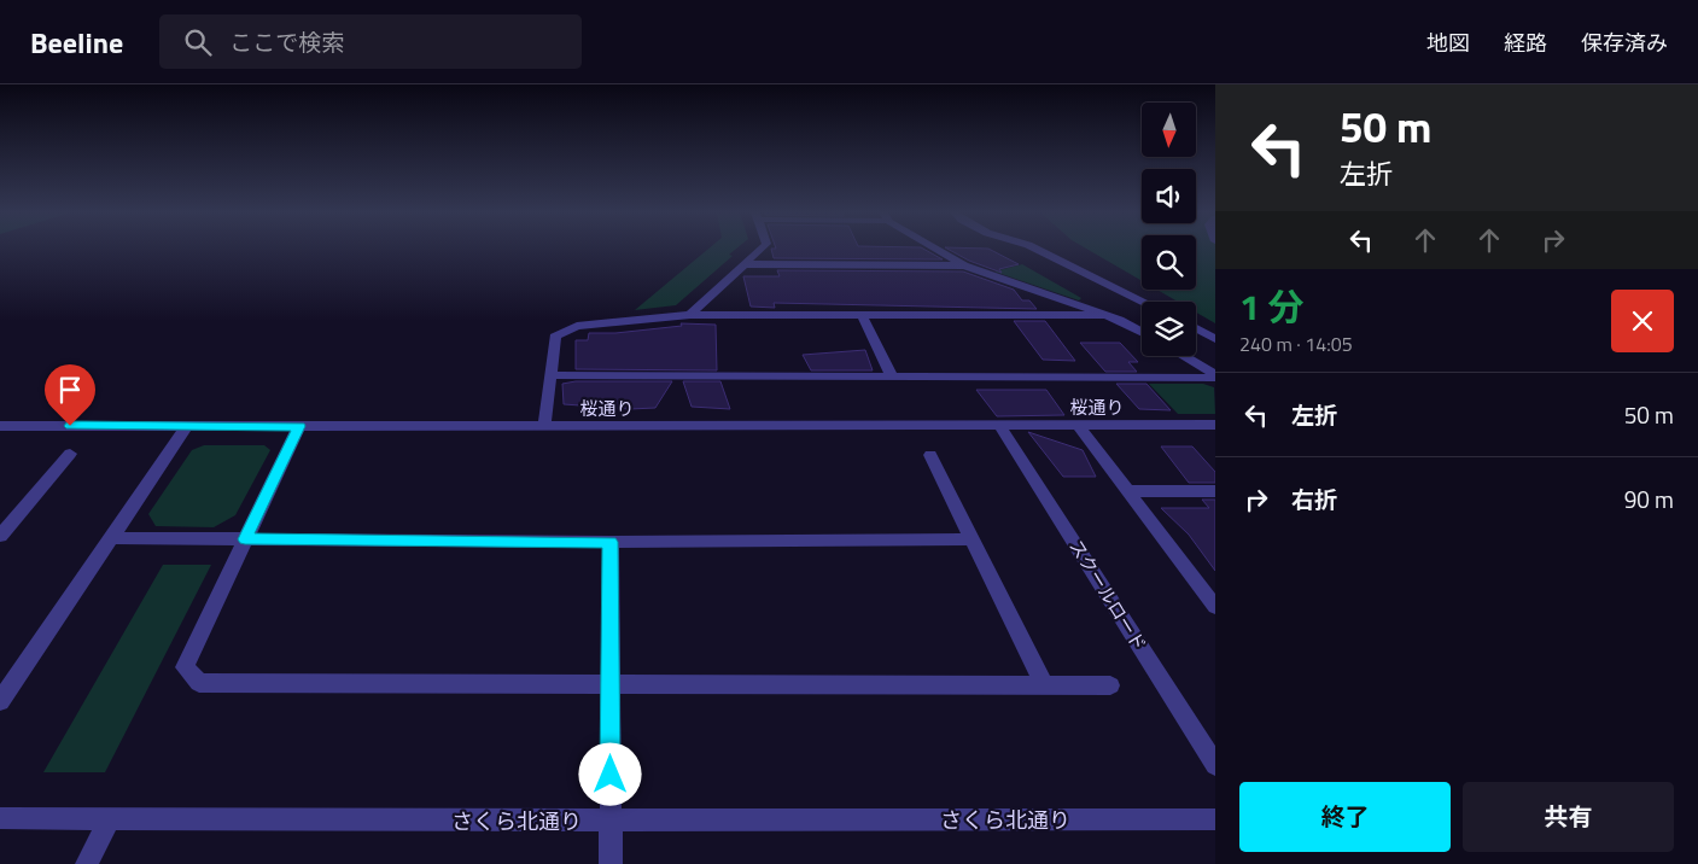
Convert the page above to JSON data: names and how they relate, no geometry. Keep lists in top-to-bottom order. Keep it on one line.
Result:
{"streets":{"street":["桜通り","スクールロード","さくら北通り"]},"crossings":[["桜通り","スクールロード"]],"north":"bottom","page":{"header":"Beeline","search":"ここで検索","nav":["地図","経路","保存済み"],"turn":["50 m","左折"],"heading":["1 分","240 m · 14:05"],"list":[{"name":"左折","value":"50 m"},{"name":"右折","value":"90 m"}],"buttons":["終了","共有"]}}
